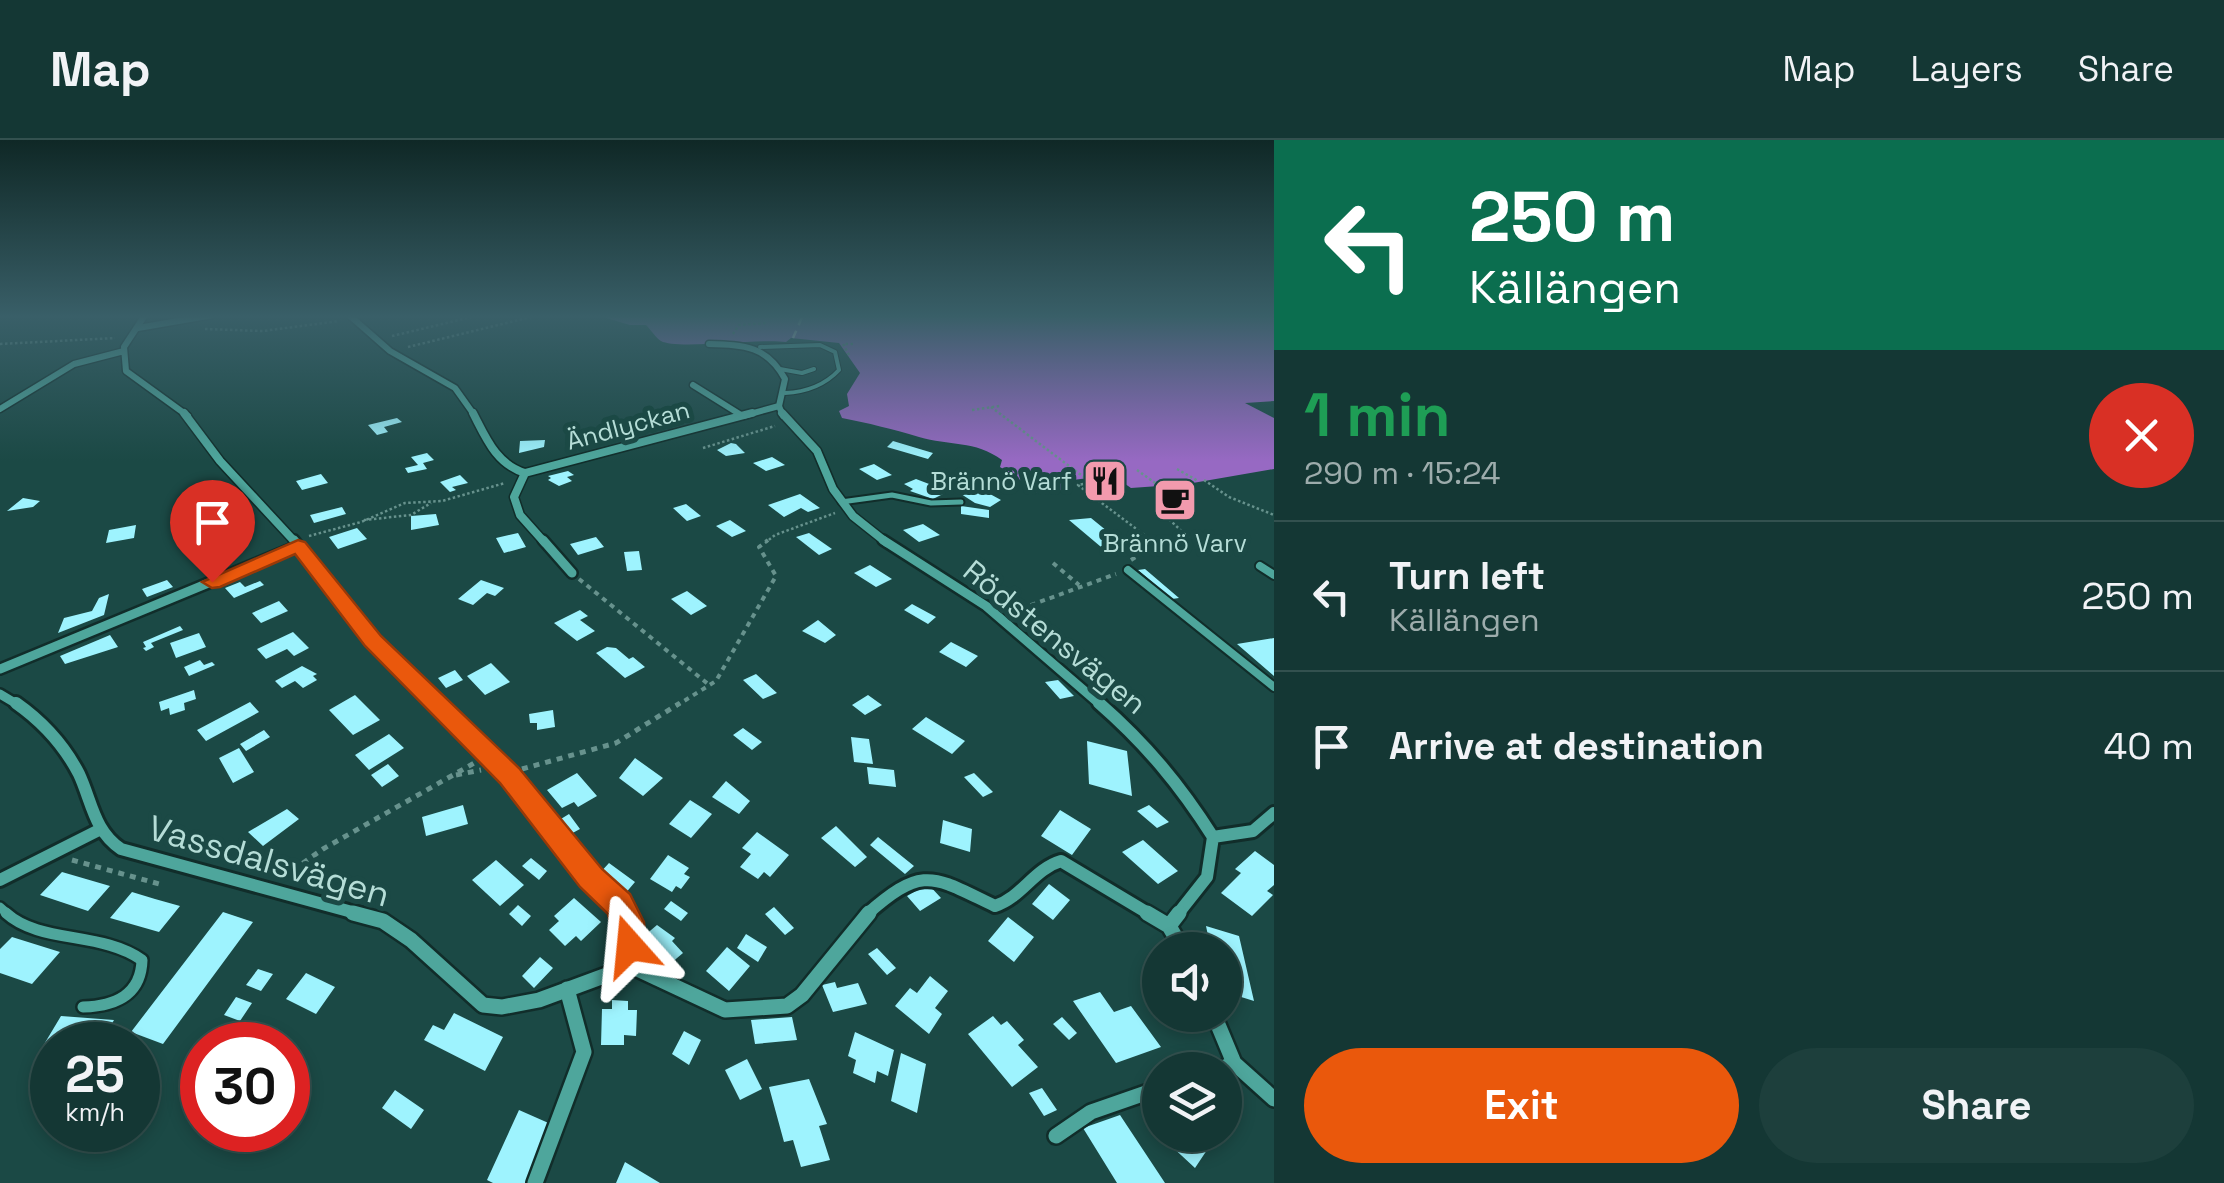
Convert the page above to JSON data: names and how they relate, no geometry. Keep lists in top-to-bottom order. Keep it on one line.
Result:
{"streets":{"street":["Ändlyckan","Rödstensvägen","Vassdalsvägen"]},"crossings":[["Ändlyckan","Rödstensvägen"]],"places":{"restaurant":["Brännö Varf"],"cafe":["Brännö Varv"]},"page":{"header":"Map","nav":["Map","Layers","Share"],"turn":["250 m","Källängen"],"heading":["1 min","290 m · 15:24"],"list":[{"name":"Turn left","note":"Källängen","value":"250 m"},{"name":"Arrive at destination","value":"40 m"}],"speed":"25 km/h","limit":"30","buttons":["Exit","Share"]}}
